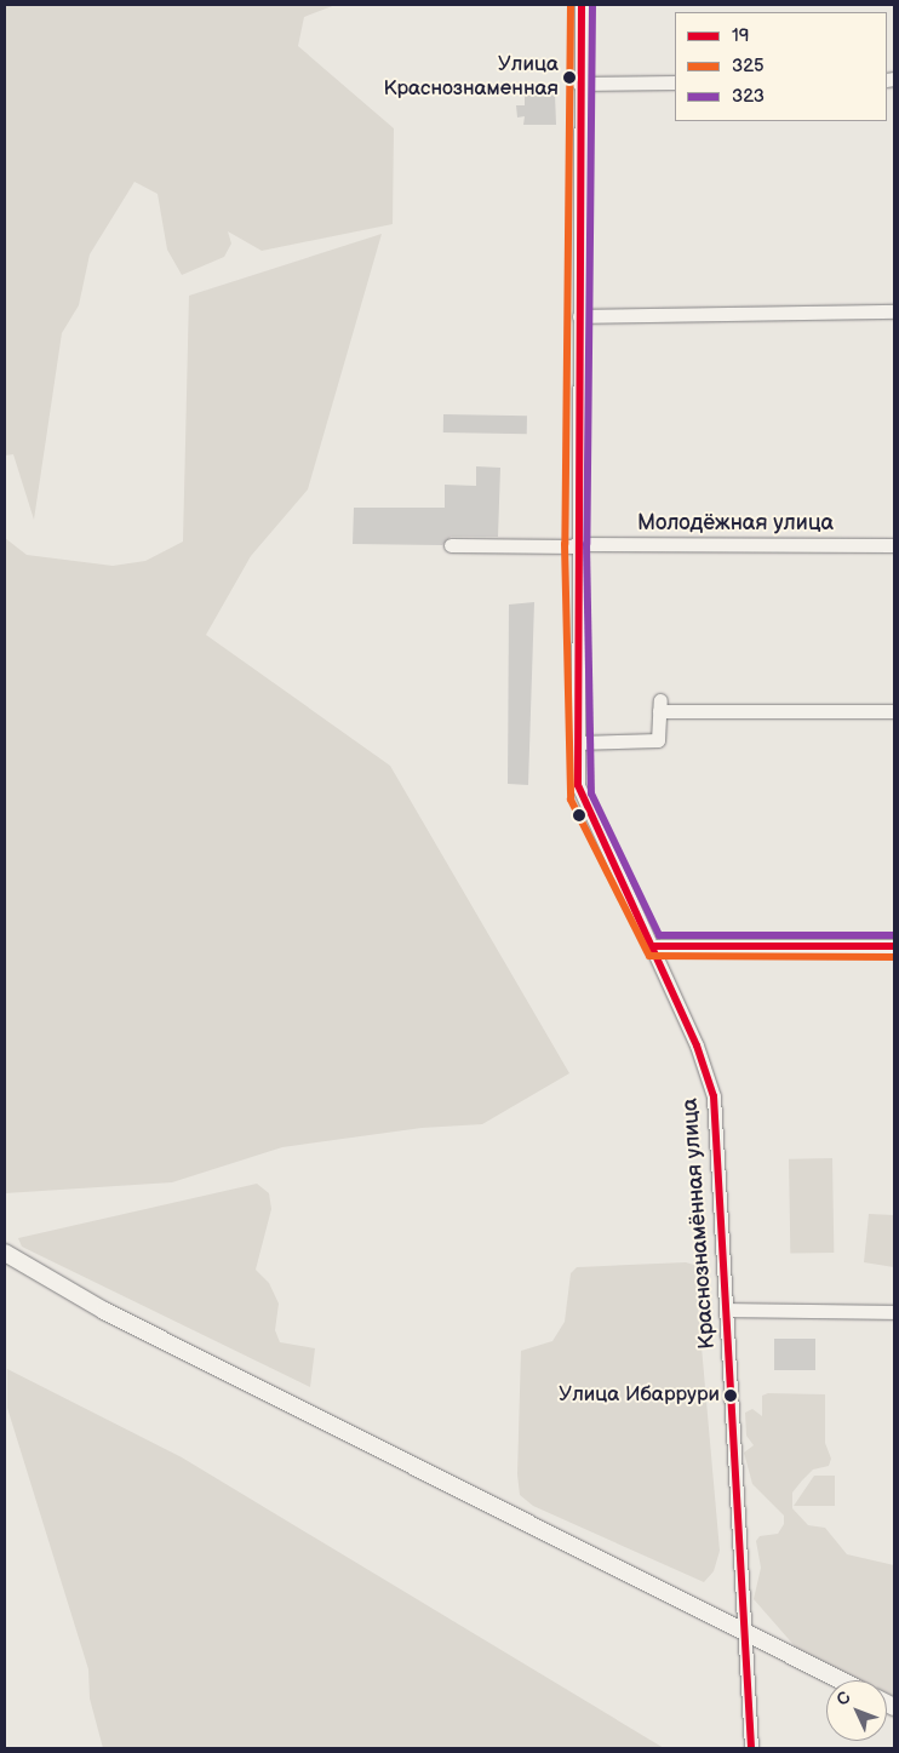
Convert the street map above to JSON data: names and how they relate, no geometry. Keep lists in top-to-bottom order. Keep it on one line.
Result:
{"streets":{"street":["Молодёжная улица","Краснознамённая улица"]},"crossings":[["Молодёжная улица","Краснознамённая улица"]],"places":["Улица Краснознаменная","Улица Ибаррури"],"lines":["transit line 19","transit line 325","transit line 323"],"legend":["19","325","323"],"north":"top left"}
